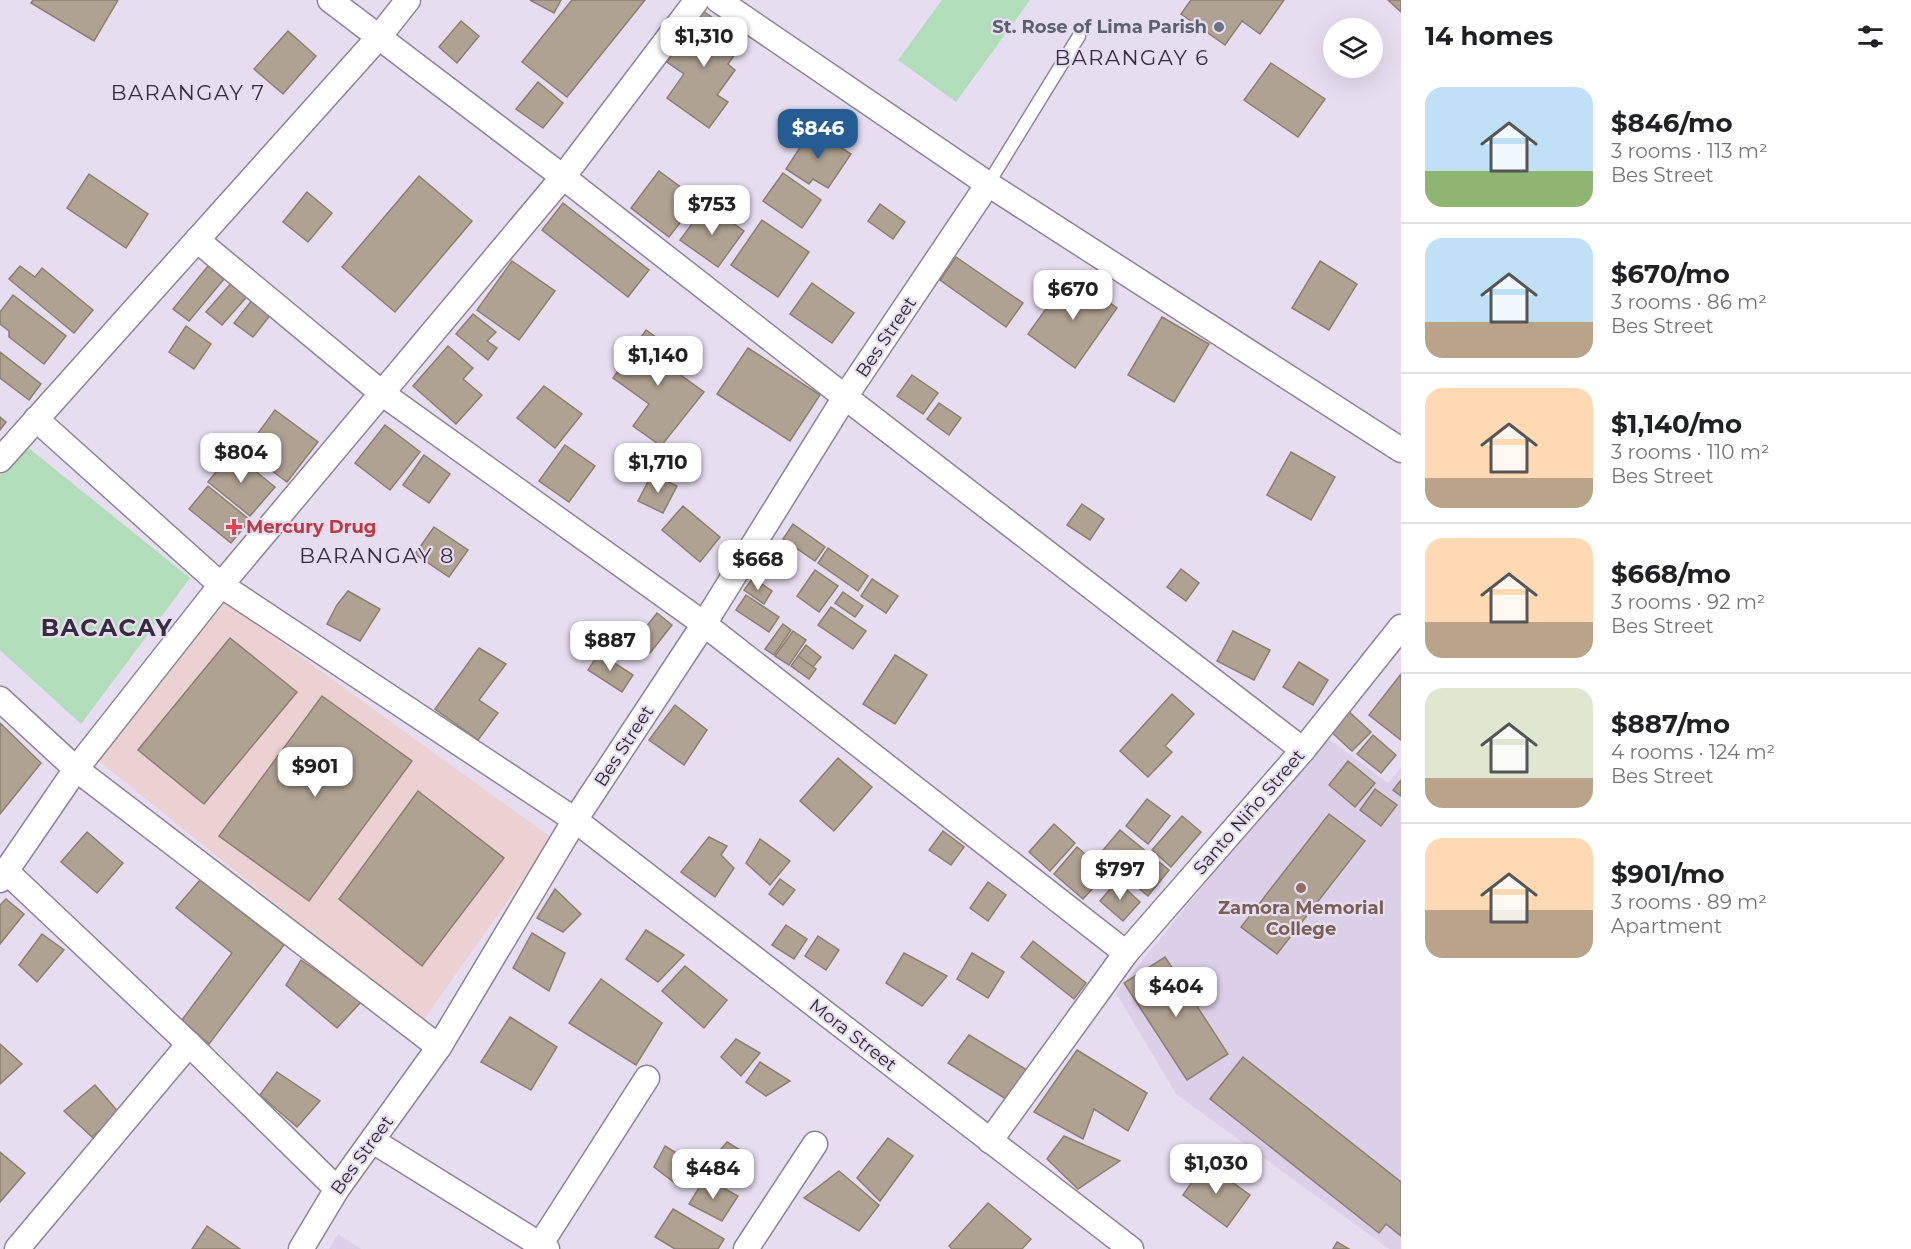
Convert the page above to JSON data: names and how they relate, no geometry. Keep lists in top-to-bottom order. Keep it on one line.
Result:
{"streets":{"street":["Bes Street","Santo Niño Street","Mora Street"]},"crossings":[["Bes Street","Mora Street"],["Santo Niño Street","Mora Street"]],"districts":["BARANGAY 6","BARANGAY 7","BARANGAY 8","BACACAY"],"places":{"other":["St. Rose of Lima Parish","Zamora Memorial College"],"health":["Mercury Drug"]},"page":{"heading":"14 homes","price":["$1,310","$846","$753","$670","$1,140","$804","$1,710","$668","$887","$901","$797","$404","$1,030","$484"],"list":[{"name":"$846/mo","note":"3 rooms · 113 m² · Bes Street"},{"name":"$670/mo","note":"3 rooms · 86 m² · Bes Street"},{"name":"$1,140/mo","note":"3 rooms · 110 m² · Bes Street"},{"name":"$668/mo","note":"3 rooms · 92 m² · Bes Street"},{"name":"$887/mo","note":"4 rooms · 124 m² · Bes Street"},{"name":"$901/mo","note":"3 rooms · 89 m² · Apartment"}]}}
